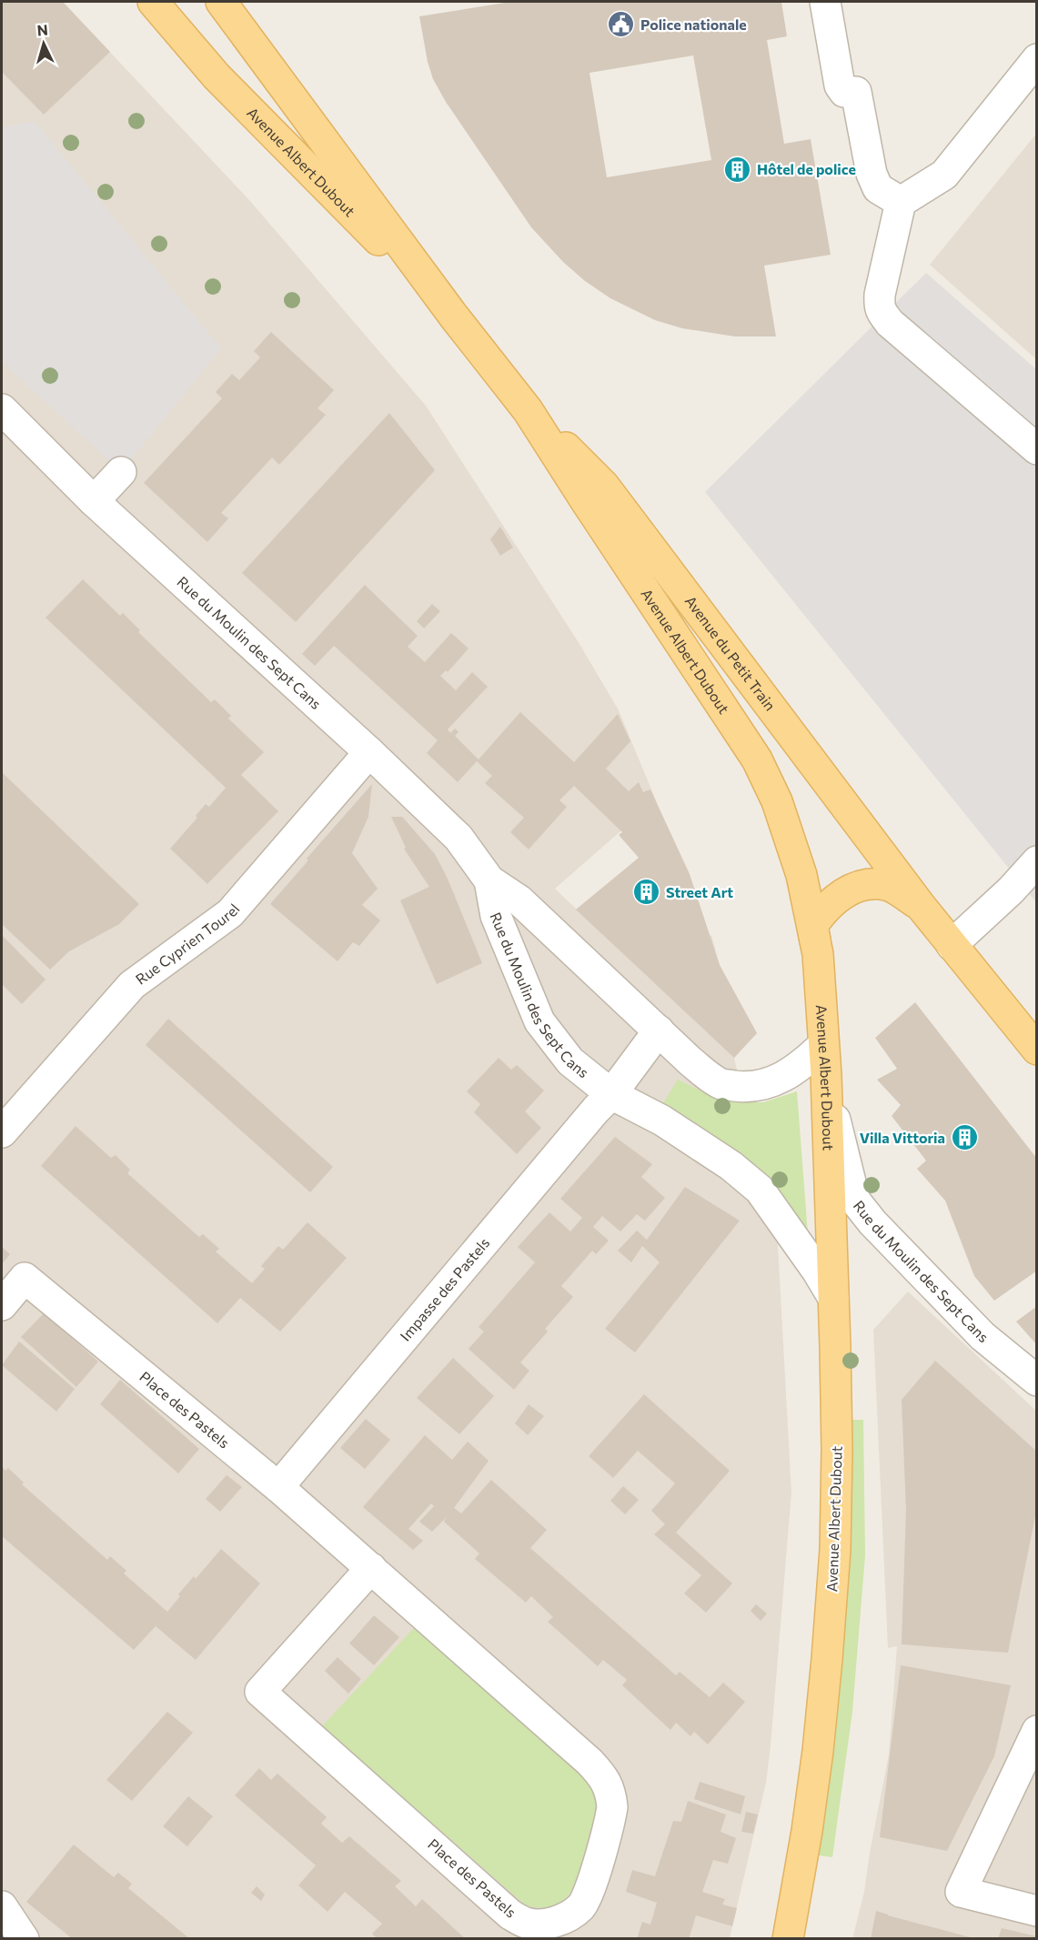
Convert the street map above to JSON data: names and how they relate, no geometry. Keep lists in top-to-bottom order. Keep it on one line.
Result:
{"streets":{"main road":["Avenue Albert Dubout","Avenue du Petit Train"],"street":["Rue du Moulin des Sept Cans","Rue Cyprien Tourel","Impasse des Pastels","Place des Pastels"]},"crossings":[["Avenue Albert Dubout","Rue du Moulin des Sept Cans"],["Avenue Albert Dubout","Avenue du Petit Train"],["Rue du Moulin des Sept Cans","Rue Cyprien Tourel"],["Rue du Moulin des Sept Cans","Impasse des Pastels"],["Impasse des Pastels","Place des Pastels"]],"places":{"public building":["Police nationale"],"building":["Hôtel de police","Street Art","Villa Vittoria"]},"north":"top"}
